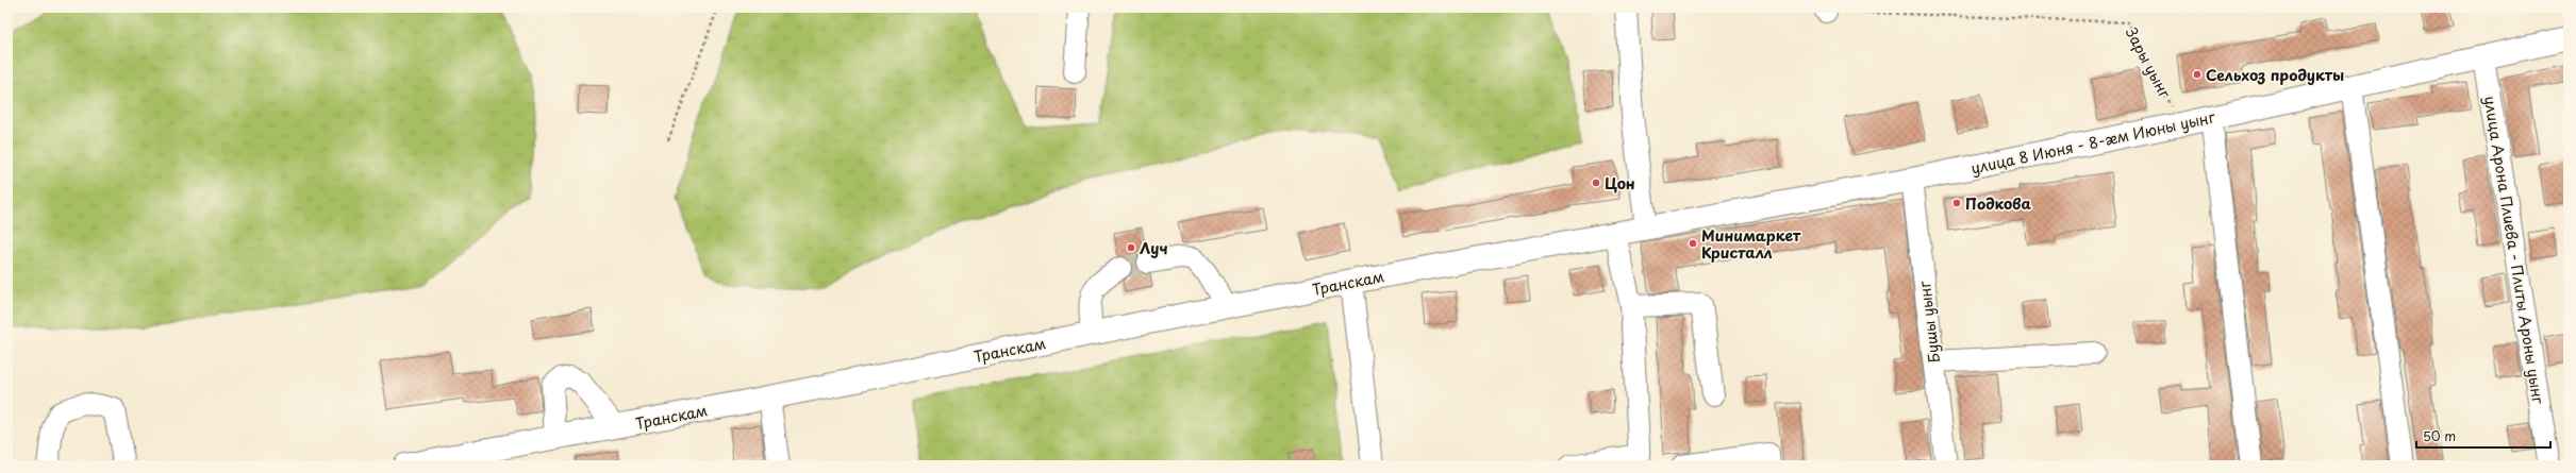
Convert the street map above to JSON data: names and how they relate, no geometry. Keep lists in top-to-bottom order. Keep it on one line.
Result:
{"streets":{"highway":["улица 8 Июня - 8-ӕм Июны уынг","Транскам"],"street":["улица Арона Плиева - Плиты Ароны уынг","Бушы уынг"],"path":["Зары уынг"]},"crossings":[["Зары уынг","улица 8 Июня - 8-ӕм Июны уынг"],["улица 8 Июня - 8-ӕм Июны уынг","улица Арона Плиева - Плиты Ароны уынг"],["улица 8 Июня - 8-ӕм Июны уынг","Транскам"],["улица 8 Июня - 8-ӕм Июны уынг","Бушы уынг"]],"places":["Сельхоз продукты","Цон","Подкова","Минимаркет Кристалл","Луч"],"scale_bar":"50 m"}
